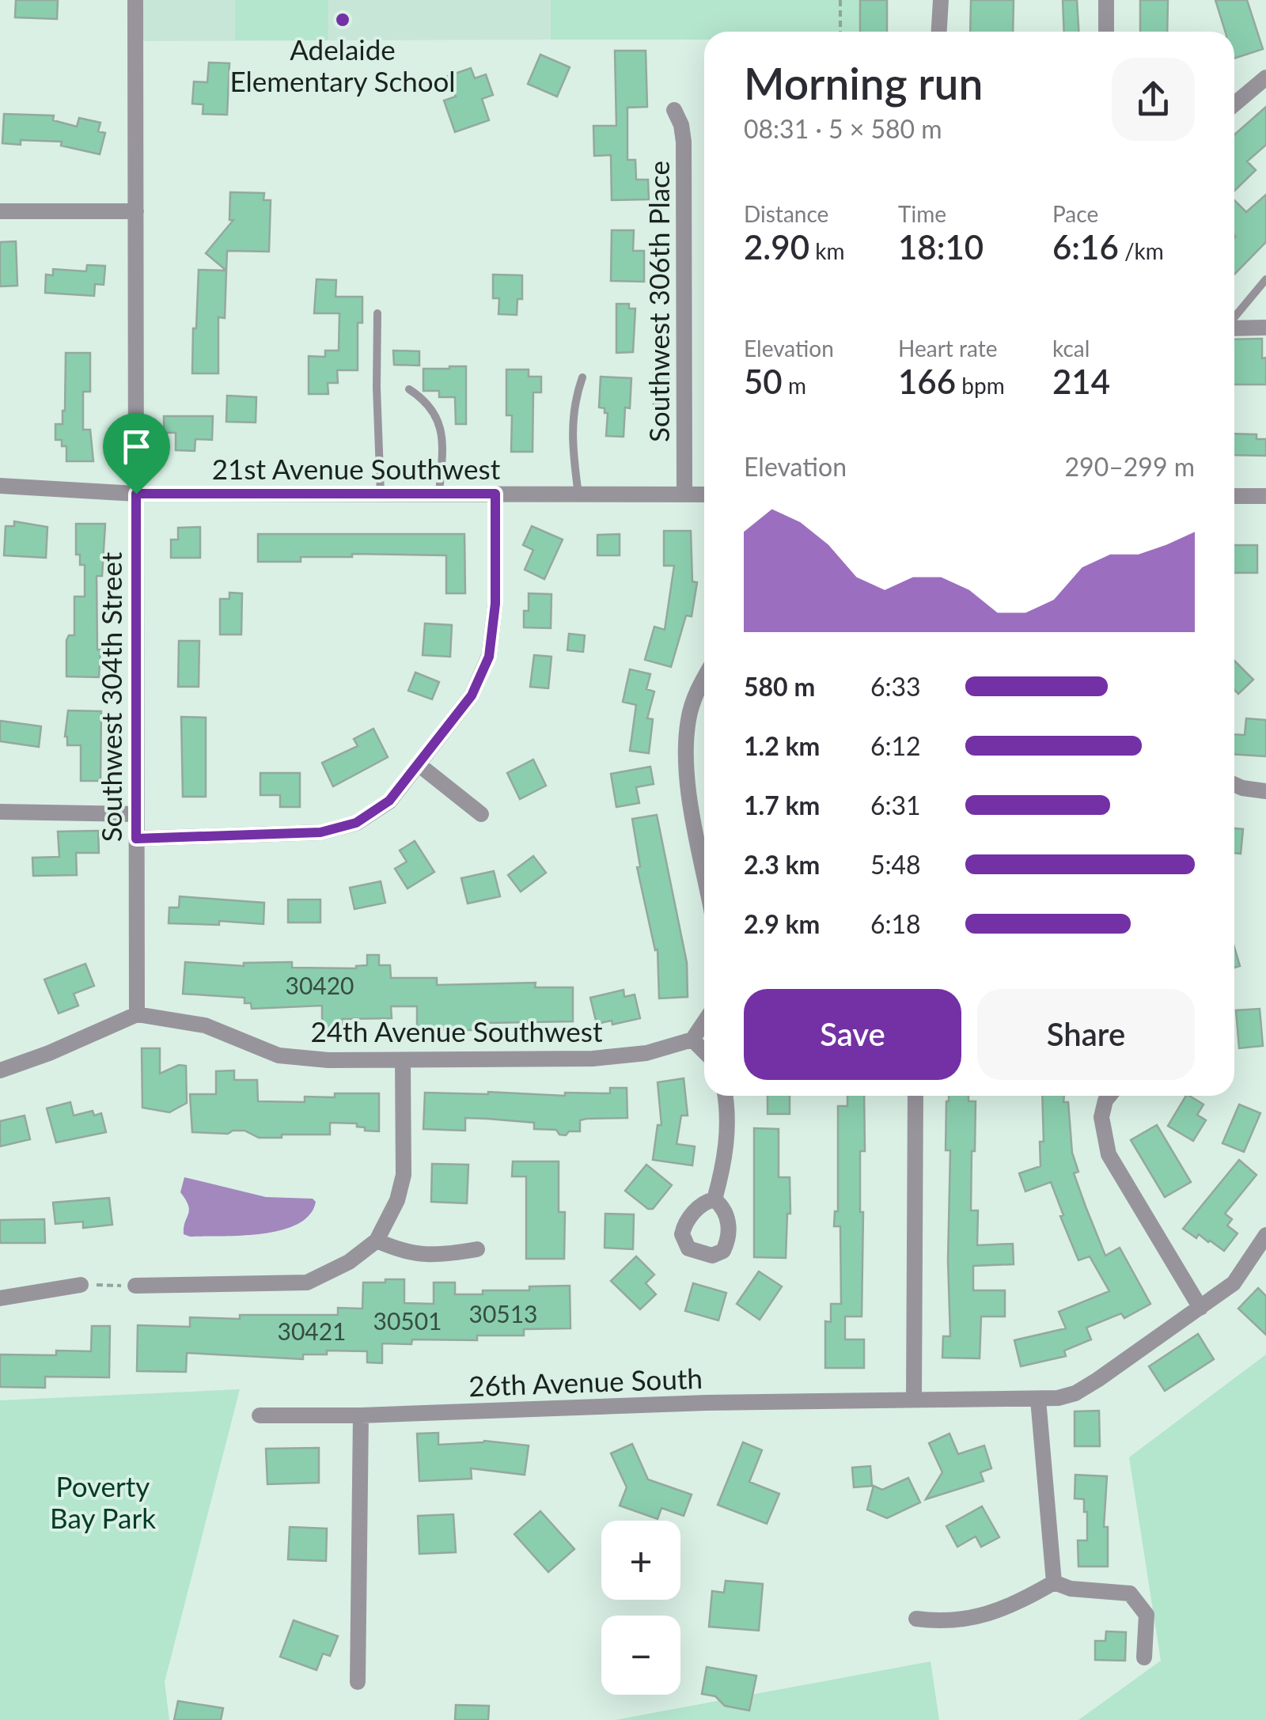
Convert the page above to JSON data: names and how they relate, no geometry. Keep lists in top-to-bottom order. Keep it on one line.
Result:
{"streets":{"street":["Southwest 306th Place","21st Avenue Southwest","Southwest 304th Street","24th Avenue Southwest","26th Avenue South"]},"crossings":[["Southwest 306th Place","21st Avenue Southwest"],["21st Avenue Southwest","Southwest 304th Street"],["Southwest 304th Street","24th Avenue Southwest"]],"parks":["Poverty Bay Park"],"places":["Adelaide Elementary School"],"house_numbers":["30420","30513","30501","30421"],"page":{"heading":["Morning run","08:31 · 5 × 580 m"],"stats":[["Distance","2.90 km"],["Time","18:10"],["Pace","6:16 /km"],["Elevation","50 m"],["Heart rate","166 bpm"],["kcal","214"]],"chart":["Elevation","290–299 m"],"list":[{"name":"580 m","note":"6:33"},{"name":"1.2 km","note":"6:12"},{"name":"1.7 km","note":"6:31"},{"name":"2.3 km","note":"5:48"},{"name":"2.9 km","note":"6:18"}],"buttons":["Save","Share"],"map_buttons":["+","−"]}}
